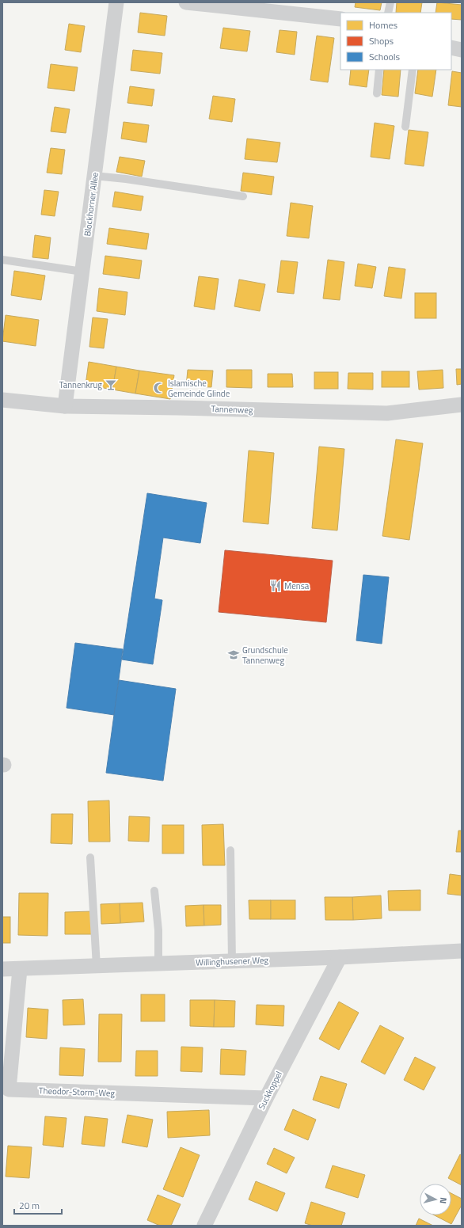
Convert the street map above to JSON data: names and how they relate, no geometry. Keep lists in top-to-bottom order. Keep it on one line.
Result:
{"streets":{"street":["Blockhorner Allee","Tannenweg","Willinghusener Weg","Suckkoppel","Theodor-Storm-Weg"]},"crossings":[["Blockhorner Allee","Tannenweg"],["Willinghusener Weg","Suckkoppel"],["Willinghusener Weg","Theodor-Storm-Weg"],["Suckkoppel","Theodor-Storm-Weg"]],"places":{"bar":["Tannenkrug"],"mosque":["Islamische Gemeinde Glinde"],"restaurant":["Mensa"],"school or university":["Grundschule Tannenweg"]},"legend":["Homes","Shops","Schools"],"scale_bar":"20 m","north":"right"}
